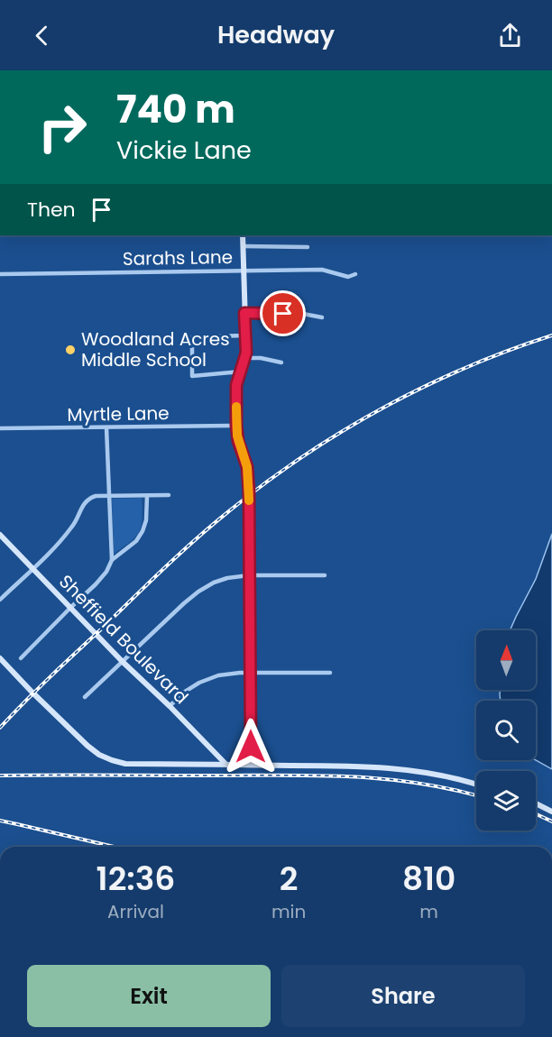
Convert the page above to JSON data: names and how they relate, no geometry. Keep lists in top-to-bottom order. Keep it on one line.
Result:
{"streets":{"street":["Sarahs Lane","Myrtle Lane","Sheffield Boulevard"]},"places":["Woodland Acres Middle School"],"north":"top","page":{"header":"Headway","turn":["740 m","Vickie Lane"],"then":"Then","eta":["12:36","Arrival","2","min","810","m"],"buttons":["Exit","Share"]}}
